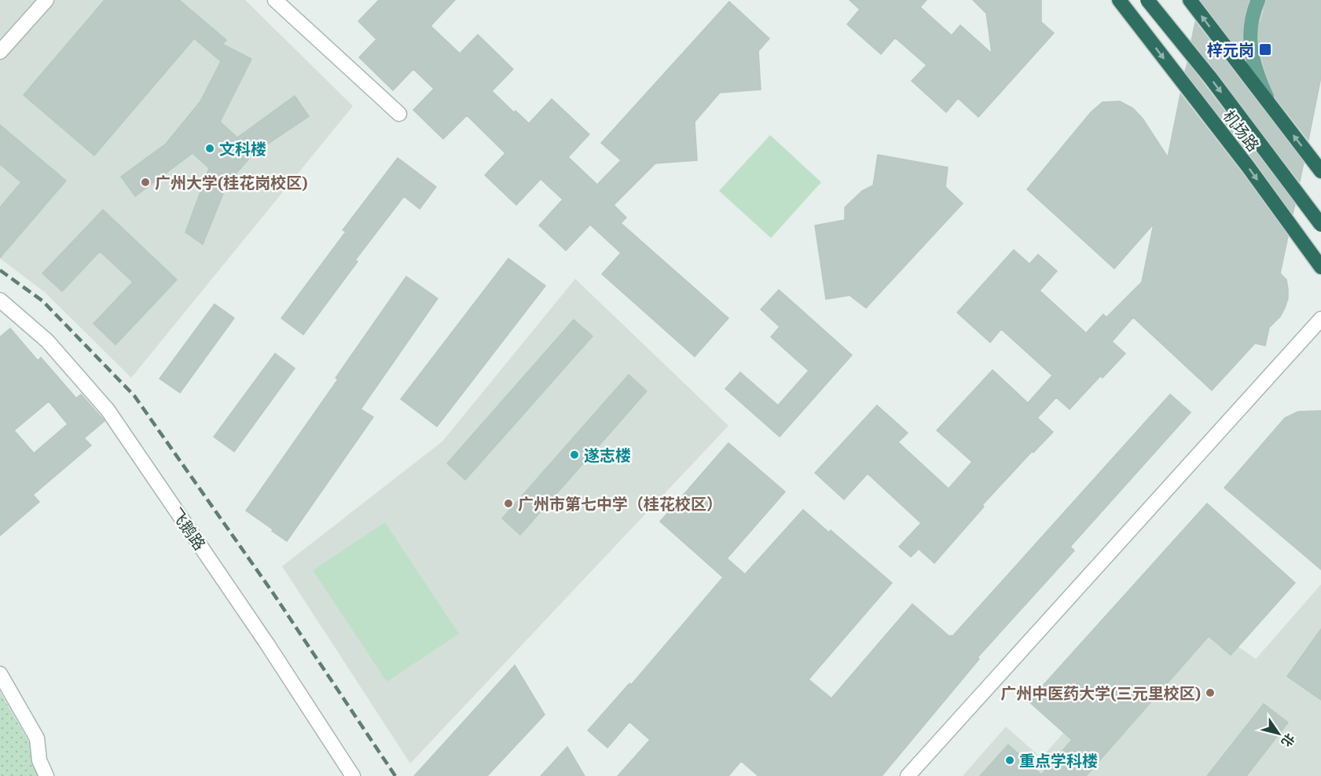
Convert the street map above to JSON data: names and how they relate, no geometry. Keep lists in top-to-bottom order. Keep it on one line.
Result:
{"streets":{"highway":["机场路"],"street":["飞鹅路"]},"places":{"transit":["梓元岗"],"other":["文科楼","广州大学(桂花岗校区)","遂志楼","广州市第七中学（桂花校区）","广州中医药大学(三元里校区)","重点学科楼"]},"north":"bottom right"}
